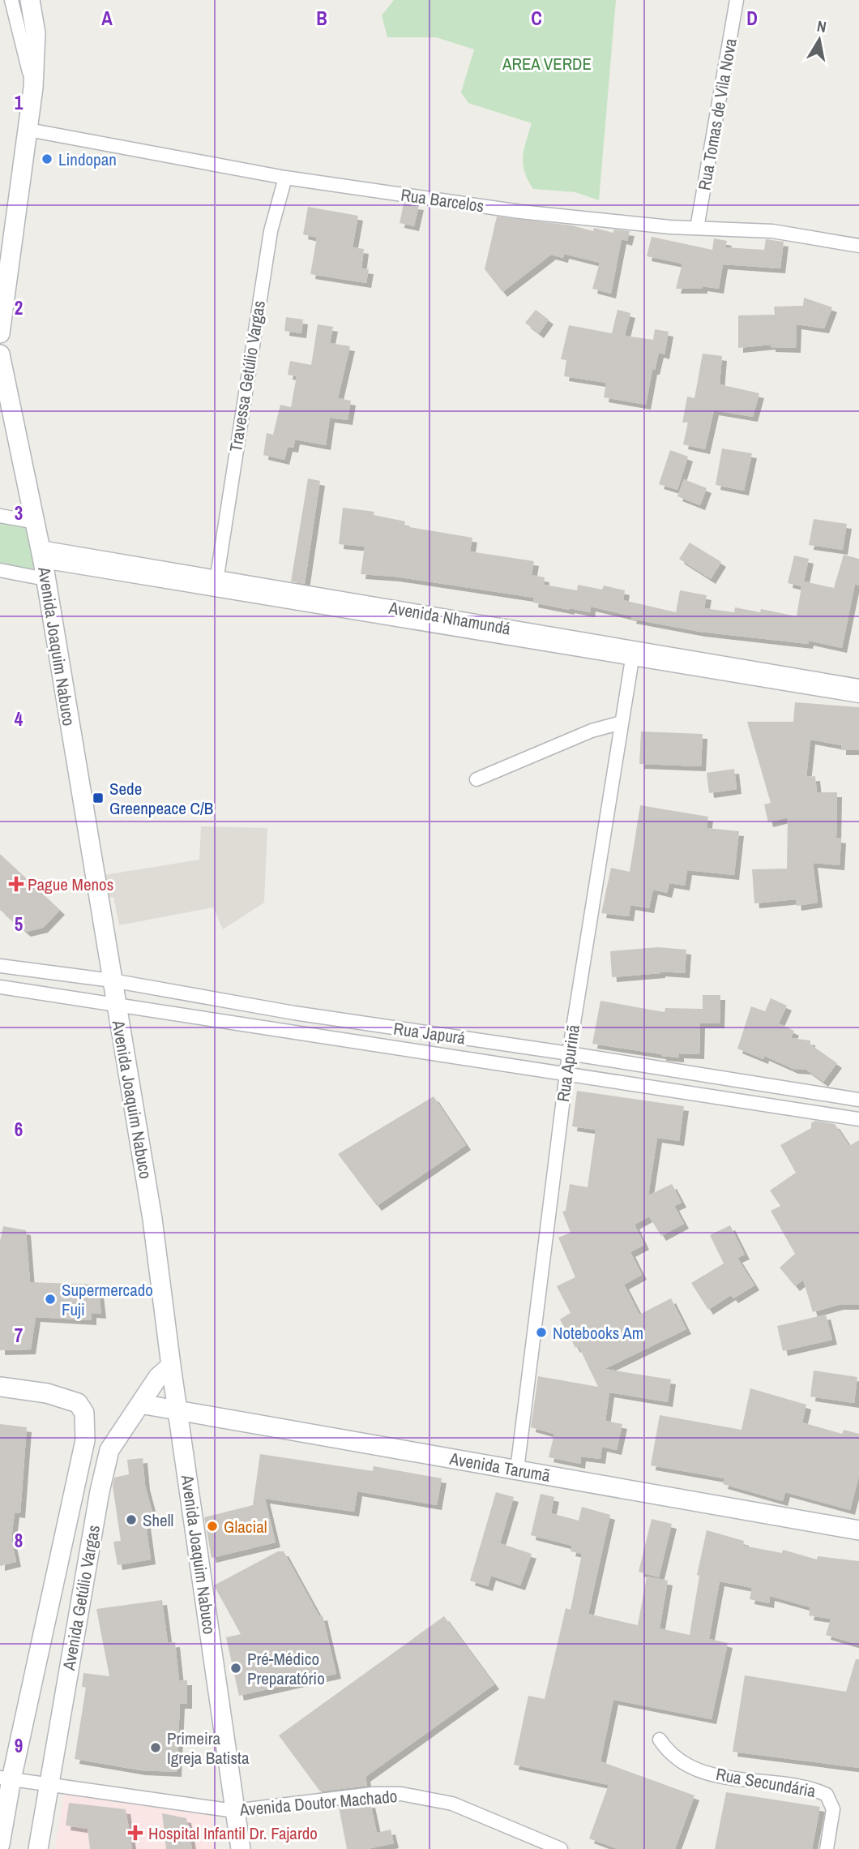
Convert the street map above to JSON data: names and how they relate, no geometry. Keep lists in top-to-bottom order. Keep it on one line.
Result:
{"streets":{"main road":["Avenida Joaquim Nabuco","Avenida Tarumã","Avenida Getúlio Vargas"],"street":["Rua Tomas de Vila Nova","Rua Barcelos","Travessa Getúlio Vargas","Avenida Nhamundá","Rua Japurá","Rua Apurinã","Rua Secundária","Avenida Doutor Machado"]},"crossings":[["Rua Tomas de Vila Nova","Rua Barcelos"],["Rua Barcelos","Travessa Getúlio Vargas"],["Travessa Getúlio Vargas","Avenida Nhamundá"],["Avenida Nhamundá","Avenida Joaquim Nabuco"],["Avenida Nhamundá","Rua Apurinã"],["Avenida Joaquim Nabuco","Rua Japurá"],["Avenida Joaquim Nabuco","Avenida Tarumã"],["Avenida Joaquim Nabuco","Avenida Getúlio Vargas"],["Avenida Joaquim Nabuco","Avenida Doutor Machado"],["Rua Japurá","Rua Apurinã"],["Rua Apurinã","Avenida Tarumã"],["Avenida Tarumã","Avenida Getúlio Vargas"],["Avenida Getúlio Vargas","Avenida Doutor Machado"]],"parks":["AREA VERDE"],"places":{"other":["Lindopan","Supermercado Fuji","Notebooks Am","Shell","Glacial","Pré-Médico Preparatório","Primeira Igreja Batista"],"transit":["Sede Greenpeace C/B"],"health":["Pague Menos","Hospital Infantil Dr. Fajardo"]},"north":"top","grid":{"columns":["A","B","C","D"],"rows":["1","2","3","4","5","6","7","8","9"]}}
